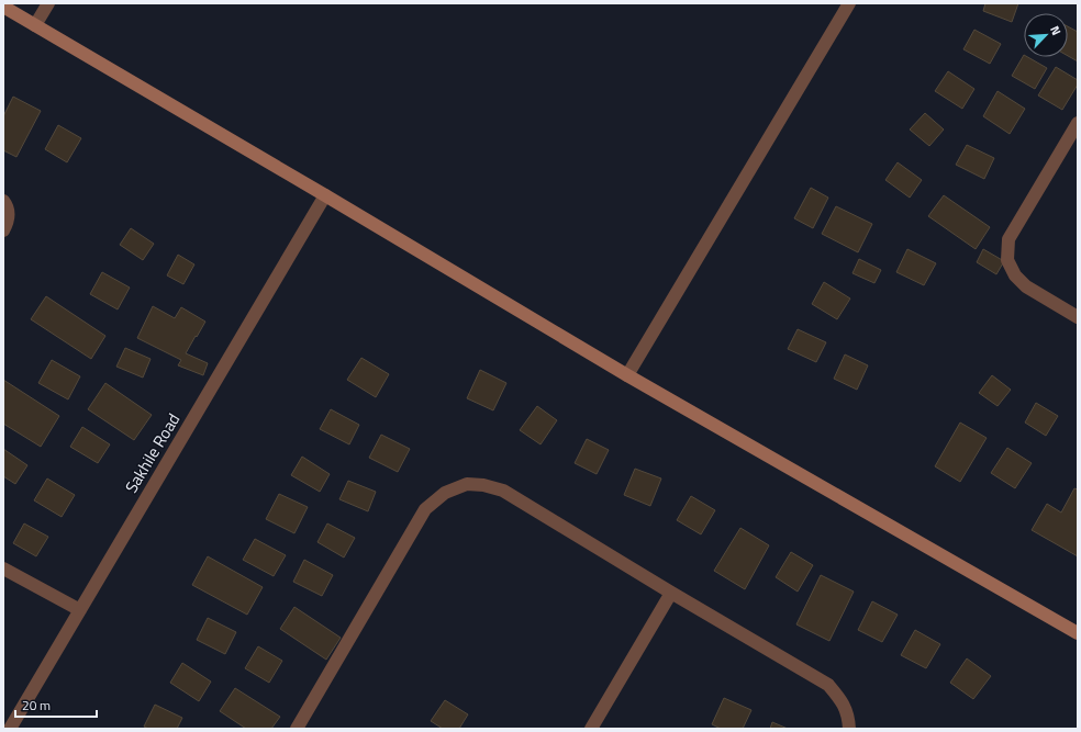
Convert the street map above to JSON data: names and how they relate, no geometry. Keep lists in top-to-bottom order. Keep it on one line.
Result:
{"streets":{"street":["Sakhile Road"]},"scale_bar":"20 m","north":"top right"}
